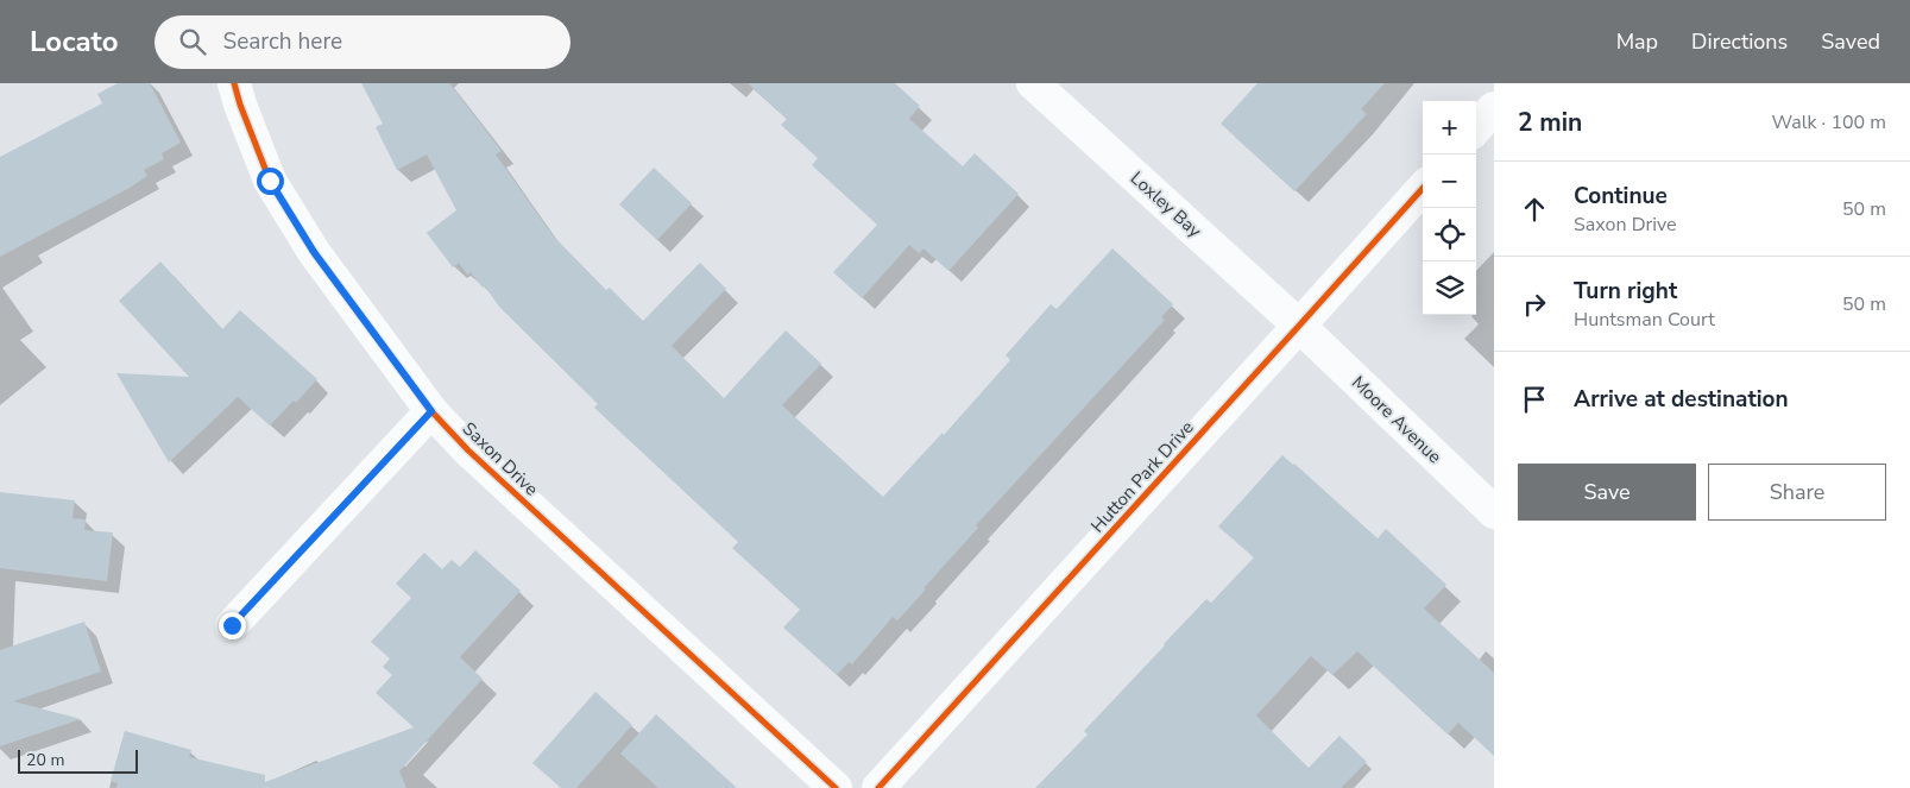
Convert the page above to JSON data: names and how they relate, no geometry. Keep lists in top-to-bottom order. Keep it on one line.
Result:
{"streets":{"street":["Loxley Bay","Moore Avenue","Saxon Drive","Hutton Park Drive"]},"crossings":[["Loxley Bay","Moore Avenue"],["Loxley Bay","Hutton Park Drive"],["Moore Avenue","Hutton Park Drive"]],"scale_bar":"20 m","page":{"header":"Locato","search":"Search here","nav":["Map","Directions","Saved"],"heading":["2 min","Walk · 100 m"],"map_buttons":["+","−"],"list":[["Continue","Saxon Drive","50 m"],["Turn right","Huntsman Court","50 m"],"Arrive at destination"],"buttons":["Save","Share"],"scale":"20 m"}}
